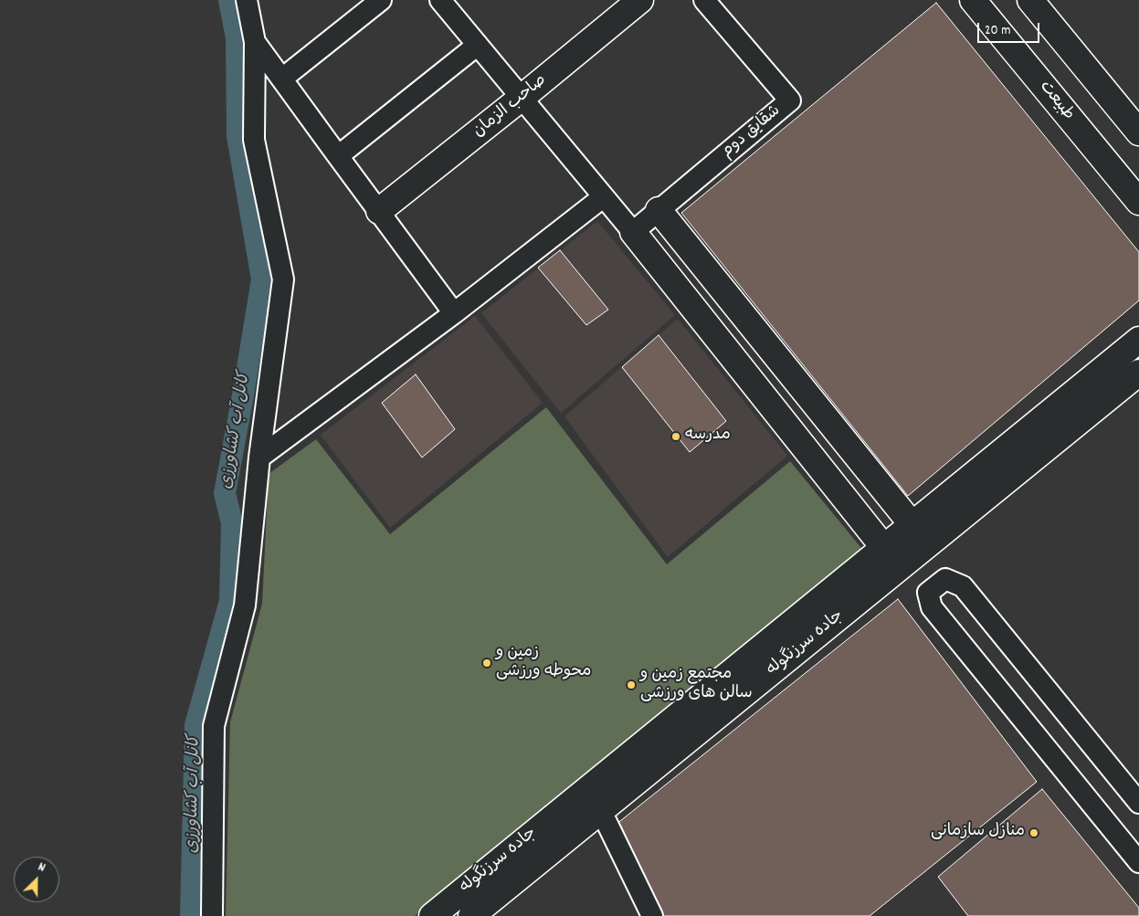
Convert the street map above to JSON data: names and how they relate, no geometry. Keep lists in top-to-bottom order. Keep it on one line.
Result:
{"streets":{"street":["طبیعت","صاحب الزمان","شقایق دوم","جاده سرزنگوله"]},"water":["کانل آب کشاورزی"],"places":["مدرسه","زمین و محوطه ورزشی","مجتمع زمین و سالن های ورزشی","منازل سازمانی"],"scale_bar":"20 m","north":"top right"}
